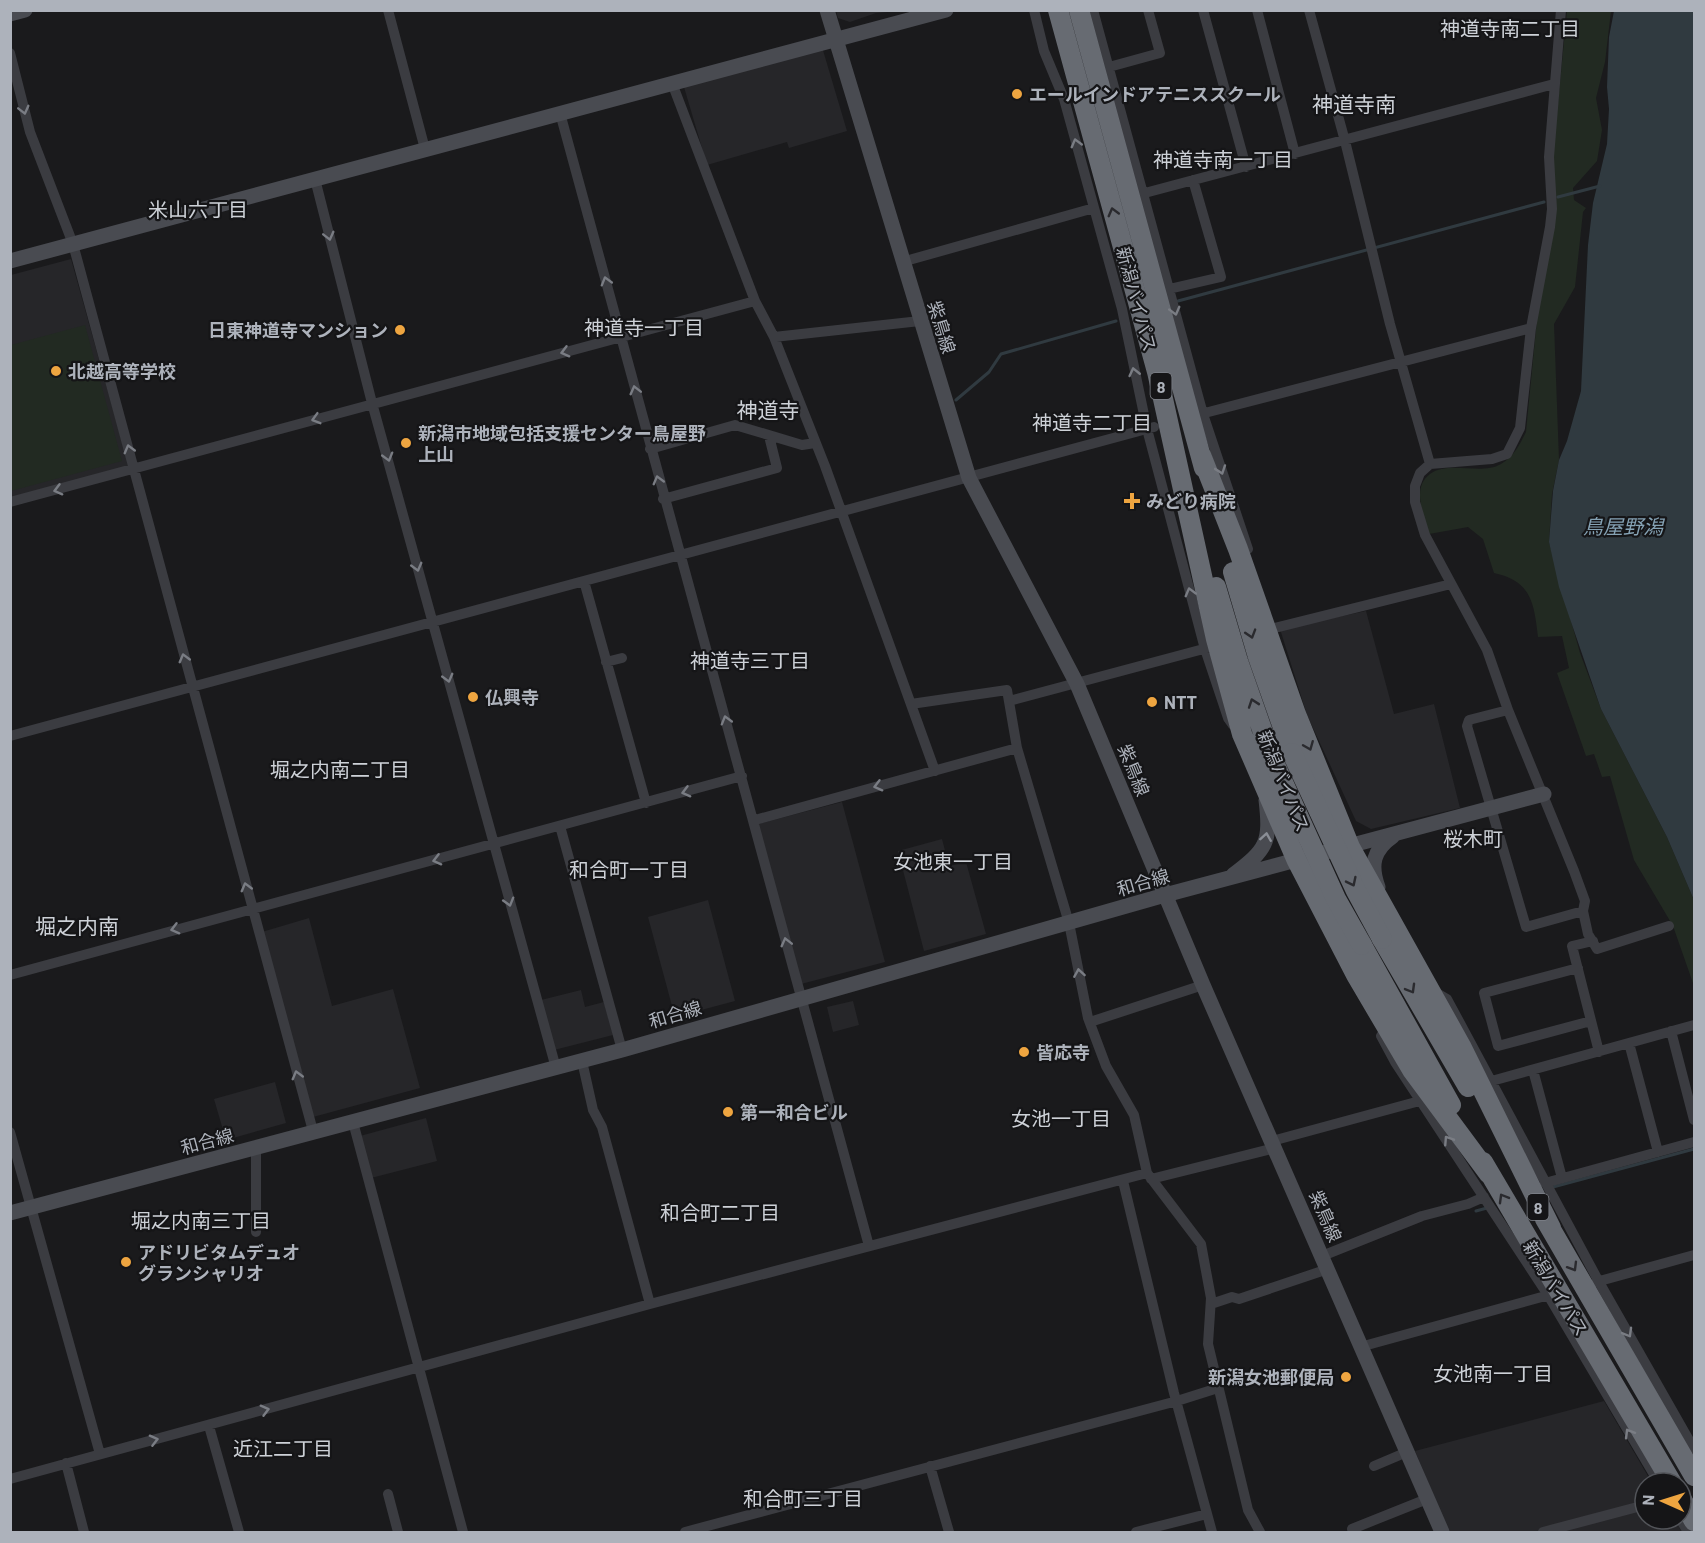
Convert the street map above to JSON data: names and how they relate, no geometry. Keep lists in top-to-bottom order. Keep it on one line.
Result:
{"streets":{"highway":["新潟バイパス","8"],"street":["紫鳥線","和合線"]},"crossings":[["紫鳥線","和合線"]],"districts":["神道寺南二丁目","神道寺南","神道寺南一丁目","米山六丁目","神道寺一丁目","神道寺","神道寺二丁目","神道寺三丁目","堀之内南二丁目","桜木町","女池東一丁目","和合町一丁目","堀之内南","女池一丁目","和合町二丁目","堀之内南三丁目","女池南一丁目","近江二丁目","和合町三丁目"],"water":["鳥屋野潟"],"places":{"other":["エールインドアテニススクール","日東神道寺マンション","北越高等学校","新潟市地域包括支援センター鳥屋野 上山","仏興寺","NTT","皆応寺","第一和合ビル","アドリビタムデュオ グランシャリオ","新潟女池郵便局"],"health":["みどり病院"]},"north":"left"}
